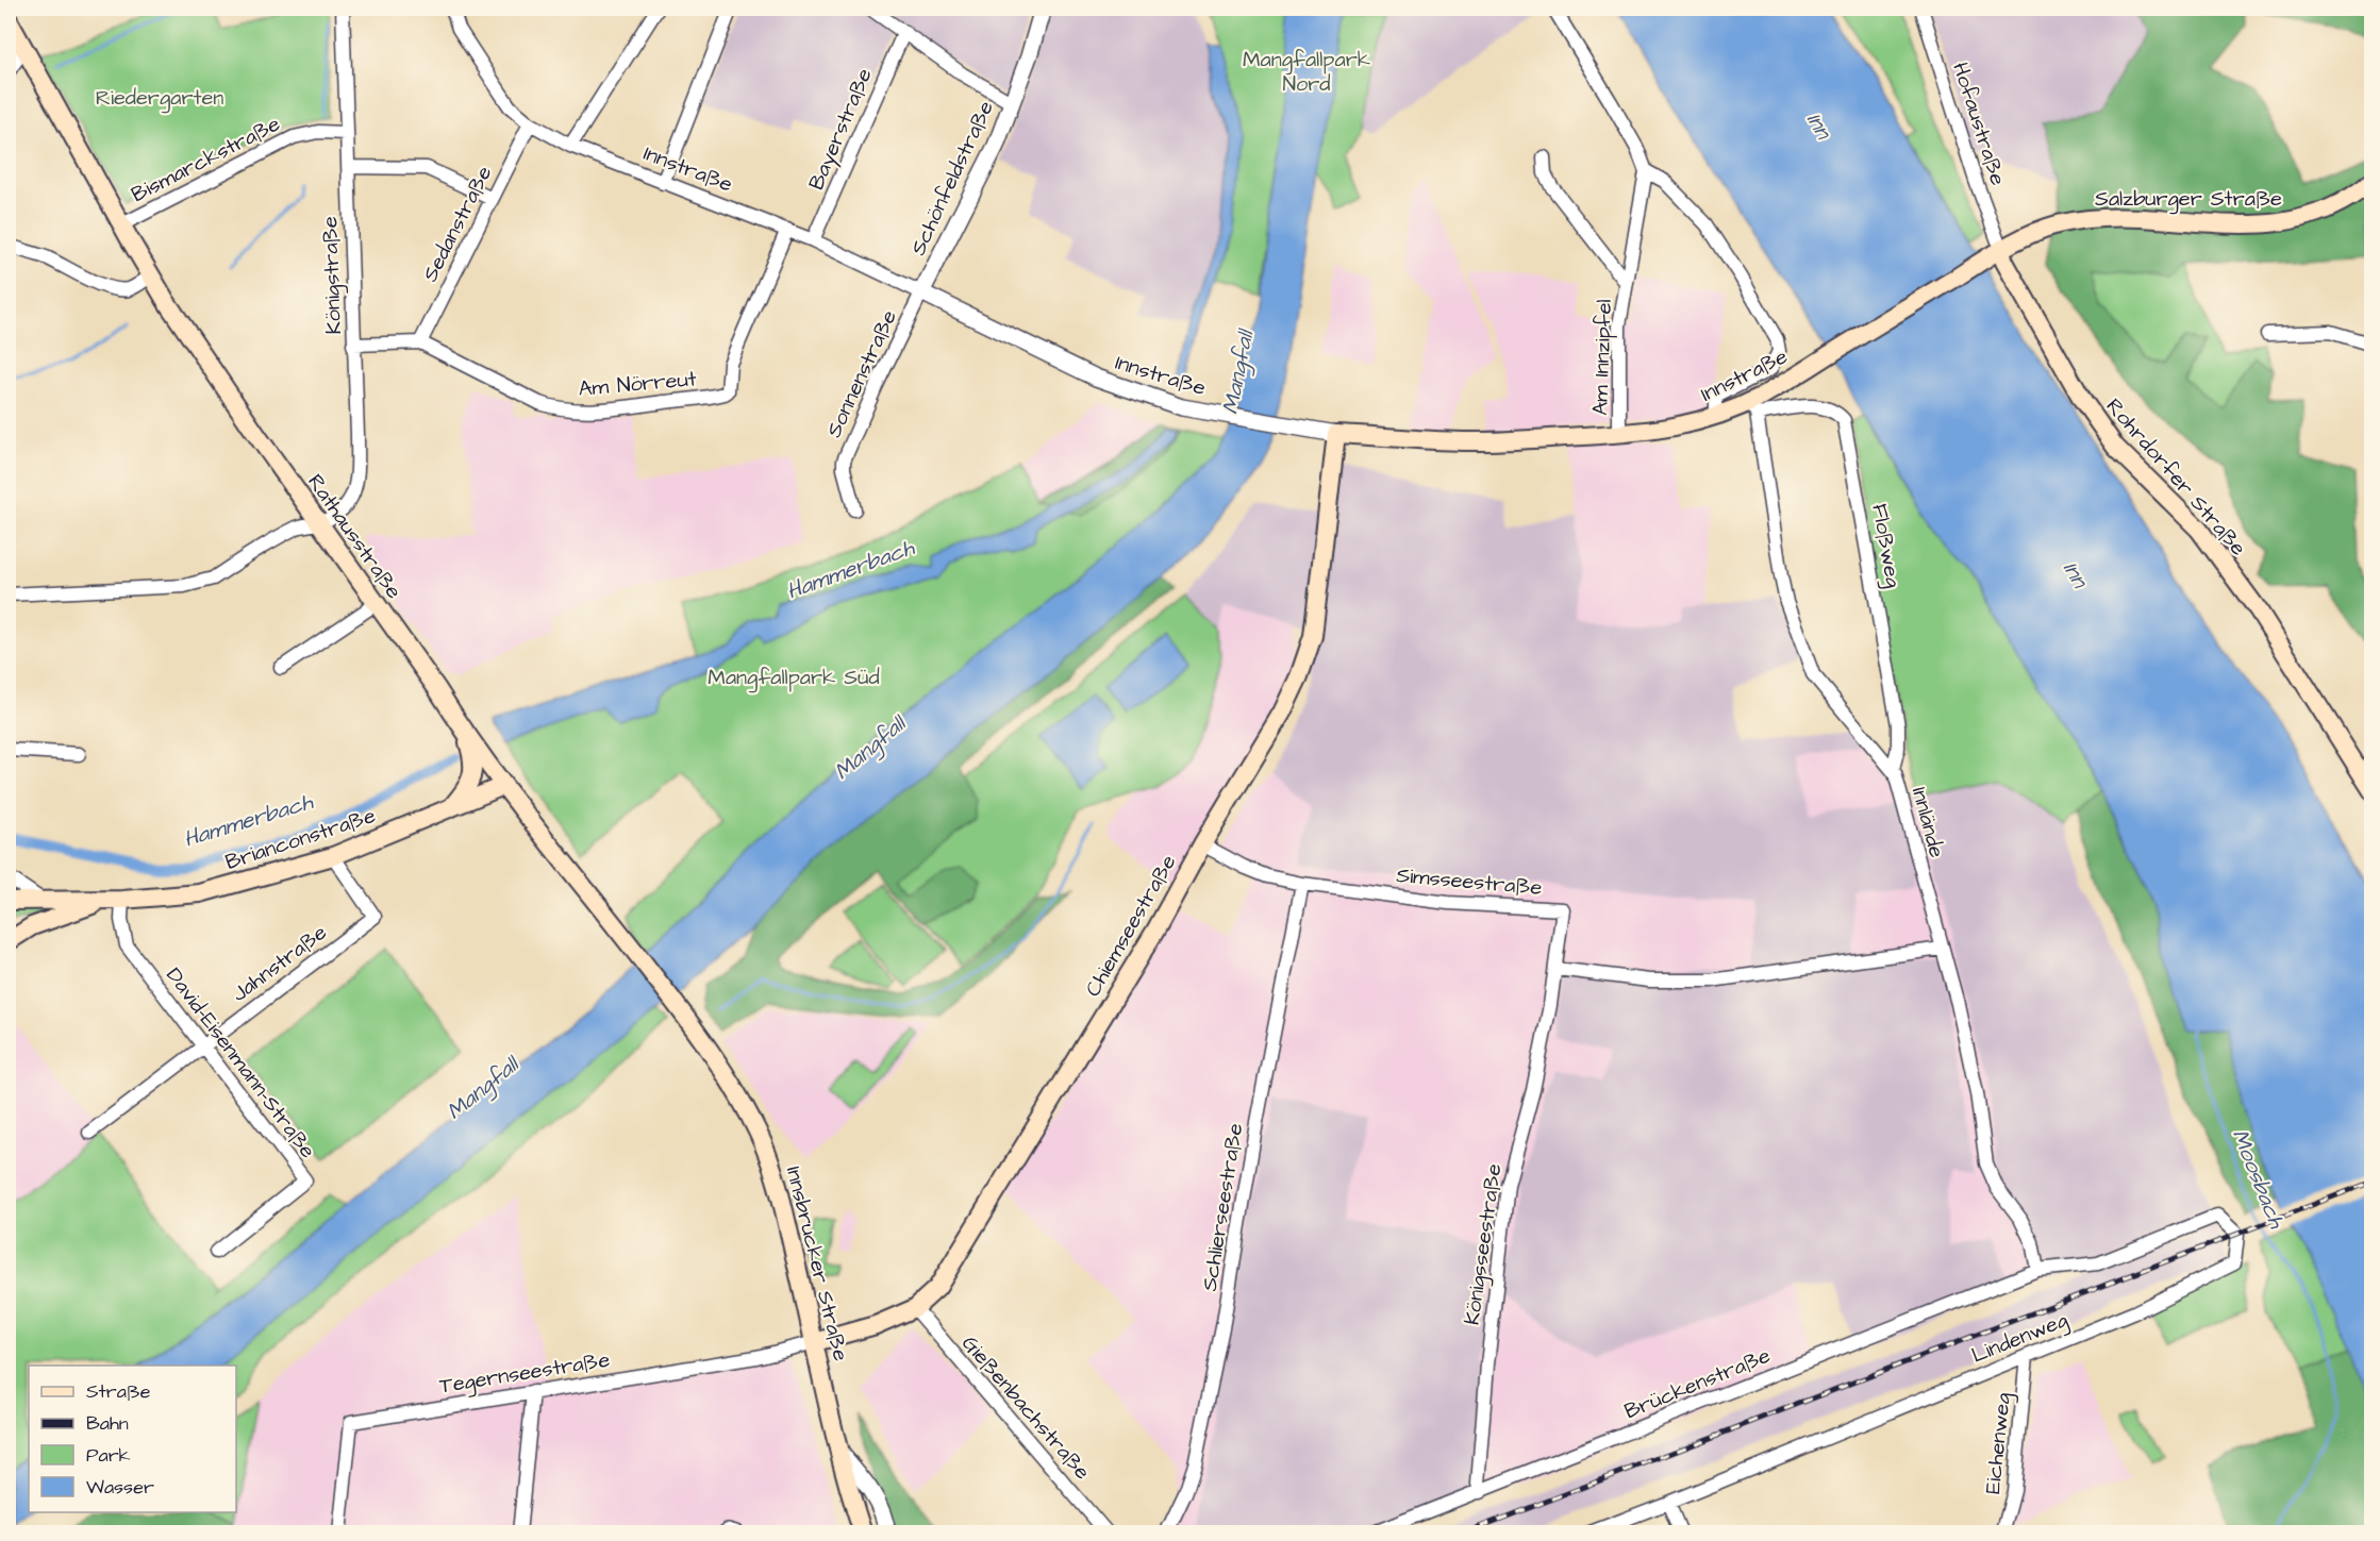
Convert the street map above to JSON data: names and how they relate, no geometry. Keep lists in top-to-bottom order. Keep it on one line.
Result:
{"streets":{"main road":["Innstraße","Salzburger Straße","Rohrdorfer Straße","Rathausstraße","Brianconstraße","Chiemseestraße","Innsbrucker Straße"],"street":["Hofaustraße","Bayerstraße","Bismarckstraße","Schönfeldstraße","Sedanstraße","Königstraße","Am Innzipfel","Sonnenstraße","Am Nörreut","Floßweg","Innlände","Simsseestraße","Jahnstraße","David-Eisenmann-Straße","Schlierseestraße","Königsseestraße","Lindenweg","Tegernseestraße","Brückenstraße","Gießenbachstraße","Eichenweg"]},"crossings":[["Hofaustraße","Innstraße"],["Hofaustraße","Salzburger Straße"],["Hofaustraße","Rohrdorfer Straße"],["Bayerstraße","Innstraße"],["Bismarckstraße","Königstraße"],["Bismarckstraße","Rathausstraße"],["Innstraße","Schönfeldstraße"],["Innstraße","Salzburger Straße"],["Innstraße","Sedanstraße"],["Innstraße","Am Innzipfel"],["Innstraße","Sonnenstraße"],["Innstraße","Am Nörreut"],["Innstraße","Rohrdorfer Straße"],["Innstraße","Floßweg"],["Innstraße","Innlände"],["Innstraße","Chiemseestraße"],["Schönfeldstraße","Sonnenstraße"],["Salzburger Straße","Rohrdorfer Straße"],["Sedanstraße","Am Nörreut"],["Königstraße","Am Nörreut"],["Königstraße","Rathausstraße"],["Rathausstraße","Brianconstraße"],["Rathausstraße","Innsbrucker Straße"],["Floßweg","Innlände"],["Innlände","Lindenweg"],["Innlände","Brückenstraße"],["Brianconstraße","Jahnstraße"],["Brianconstraße","David-Eisenmann-Straße"],["Simsseestraße","Chiemseestraße"],["Simsseestraße","Schlierseestraße"],["Simsseestraße","Königsseestraße"],["Chiemseestraße","Innsbrucker Straße"],["Chiemseestraße","Tegernseestraße"],["Chiemseestraße","Gießenbachstraße"],["Jahnstraße","David-Eisenmann-Straße"],["Königsseestraße","Brückenstraße"],["Innsbrucker Straße","Tegernseestraße"],["Lindenweg","Brückenstraße"],["Lindenweg","Eichenweg"]],"water":["Inn","Mangfall","Hammerbach","Moosbach"],"parks":["Mangfallpark Nord","Riedergarten","Mangfallpark Süd"],"legend":["Straße","Bahn","Park","Wasser"]}
